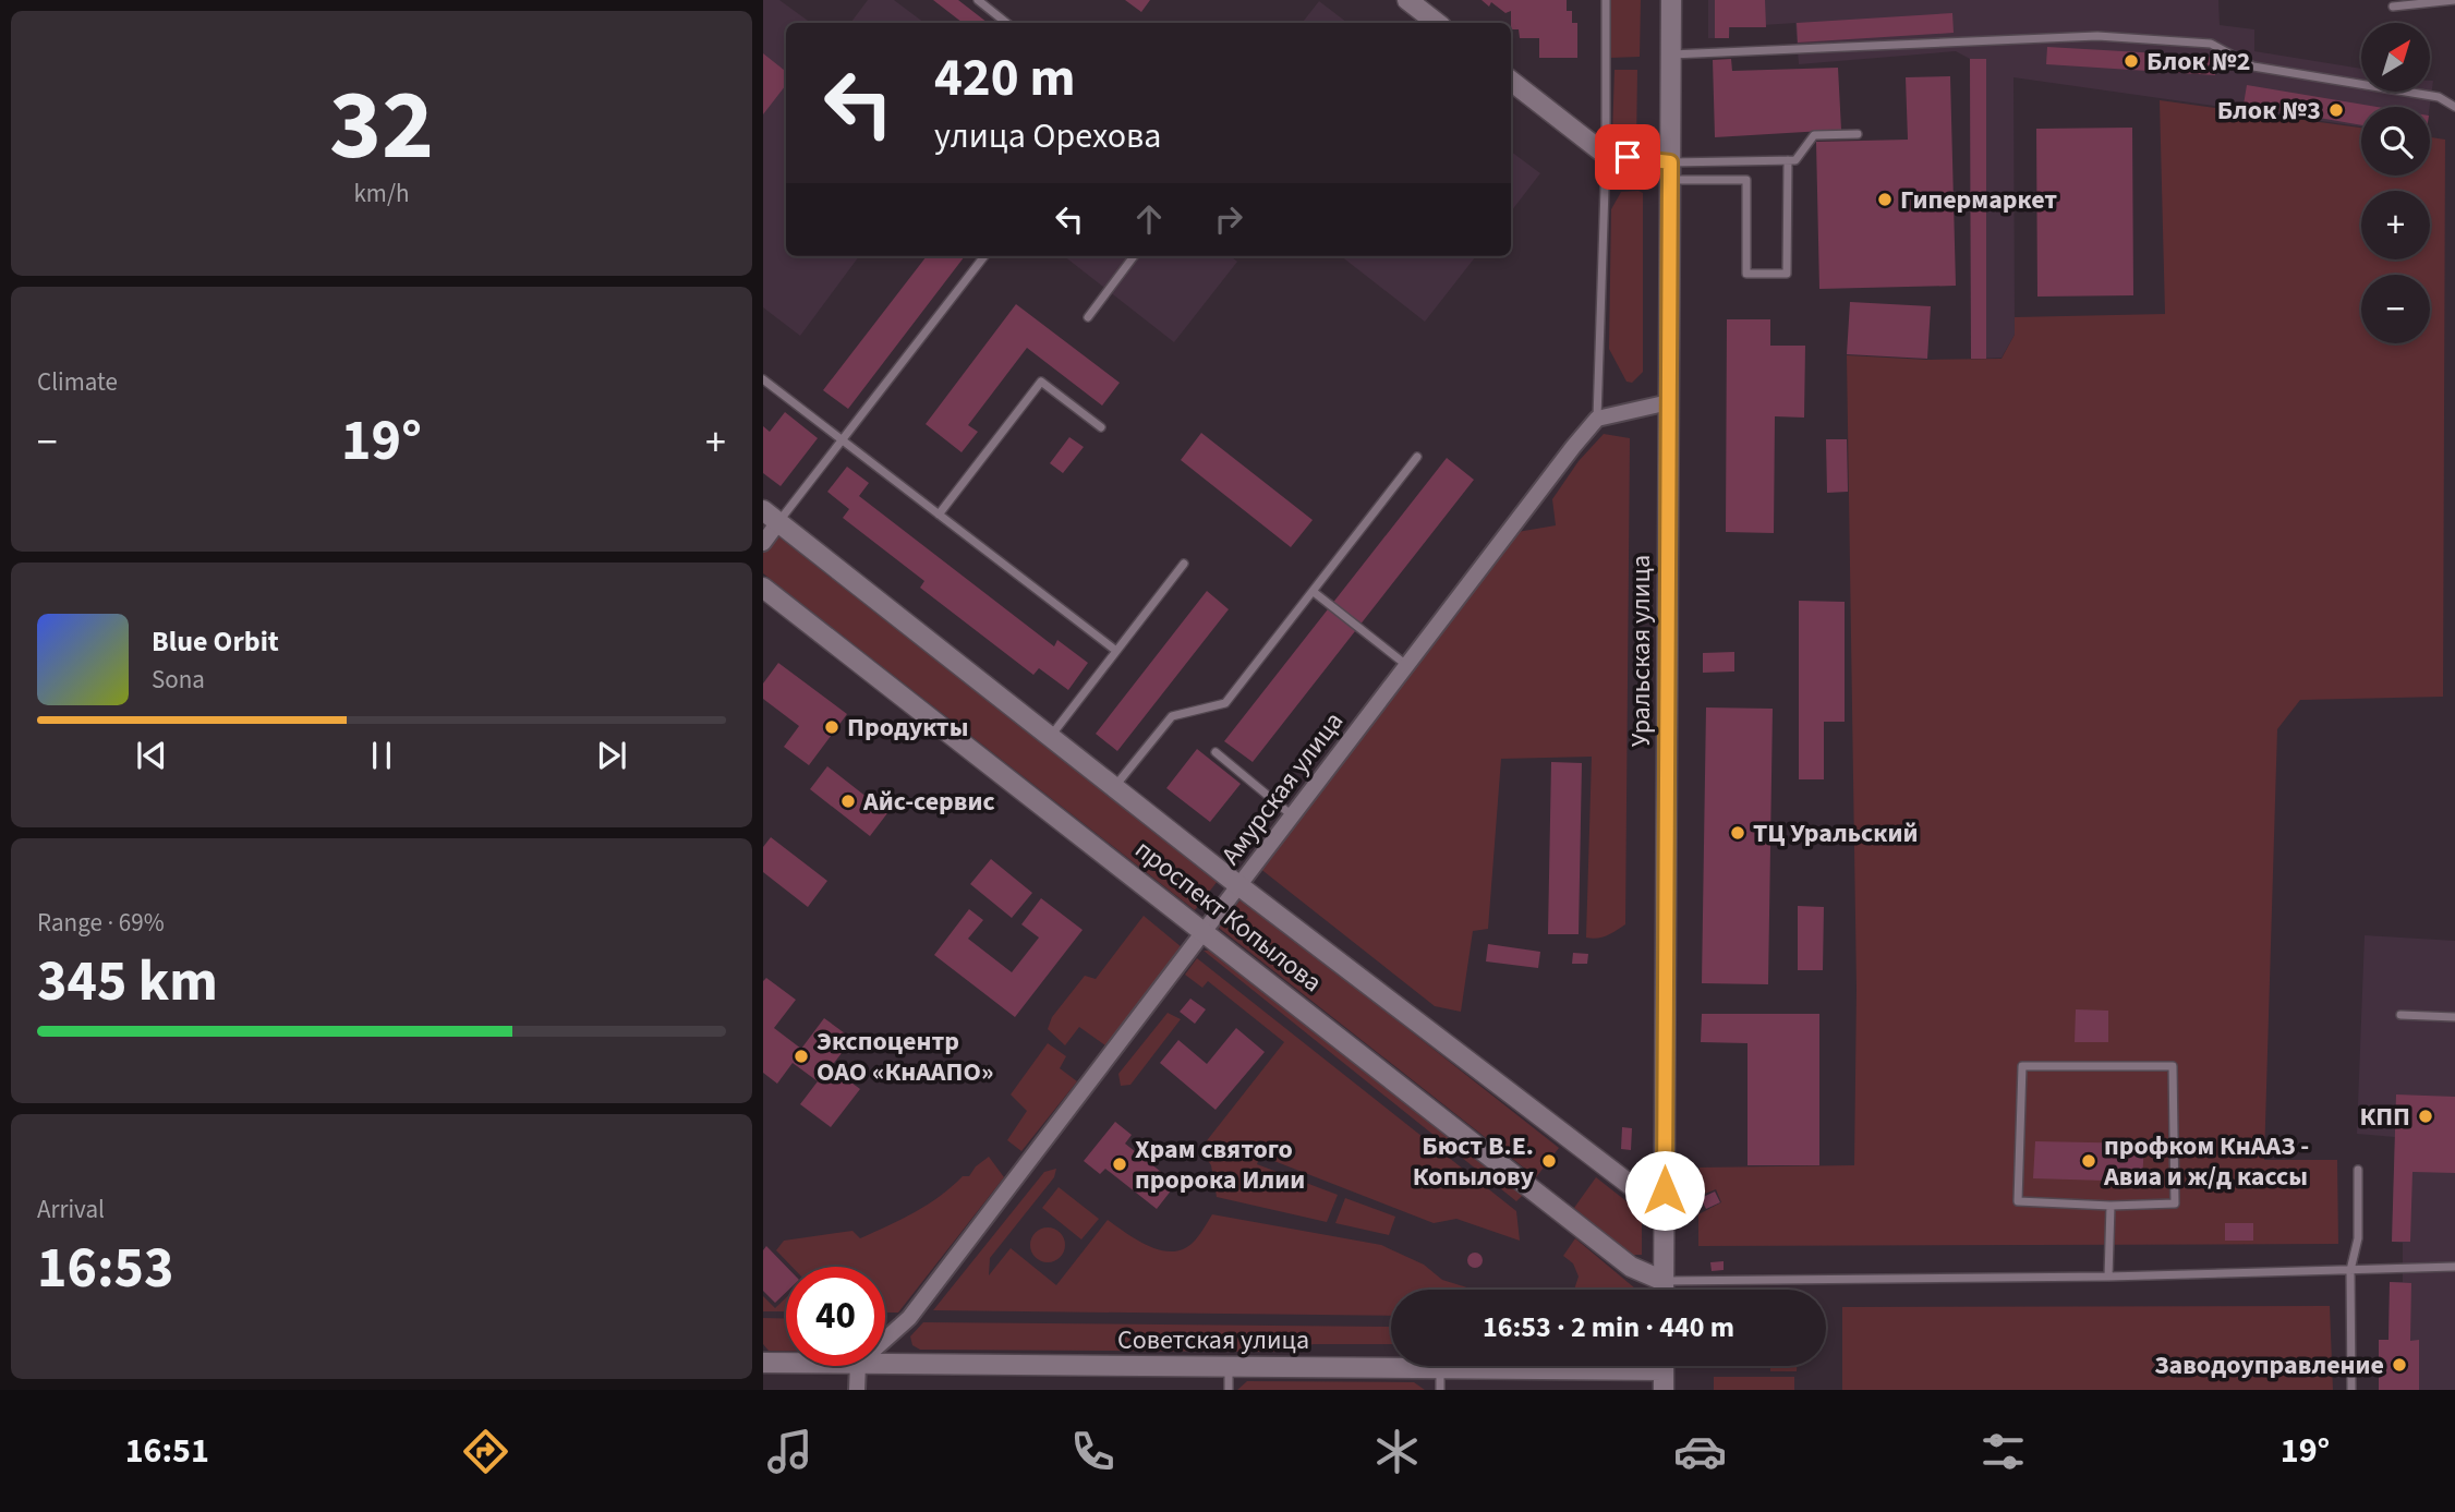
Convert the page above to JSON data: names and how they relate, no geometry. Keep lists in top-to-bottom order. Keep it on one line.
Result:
{"streets":{"street":["Уральская улица","Амурская улица","проспект Копылова","Советская улица"]},"crossings":[["Уральская улица","проспект Копылова"],["Амурская улица","проспект Копылова"]],"places":["Блок №2","Блок №3","Гипермаркет","Продукты","Айс-сервис","ТЦ Уральский","Экспоцентр ОАО «КнААПО»","КПП","Бюст В.Е. Копылову","профком КнААЗ - Авиа и ж/д кассы","Храм святого пророка Илии","Заводоуправление"],"north":"top right","page":{"tile":[["32","km/h"],"Climate",["Range · 69%","345 km"],["Arrival","16:53"]],"map_buttons":["+","−"],"turn":["420 m","улица Орехова"],"heat":["−","19°","+"],"song":["Blue Orbit","Sona"],"limit":"40","trip":"16:53 · 2 min · 440 m","tabs":["16:51","19°"]}}
